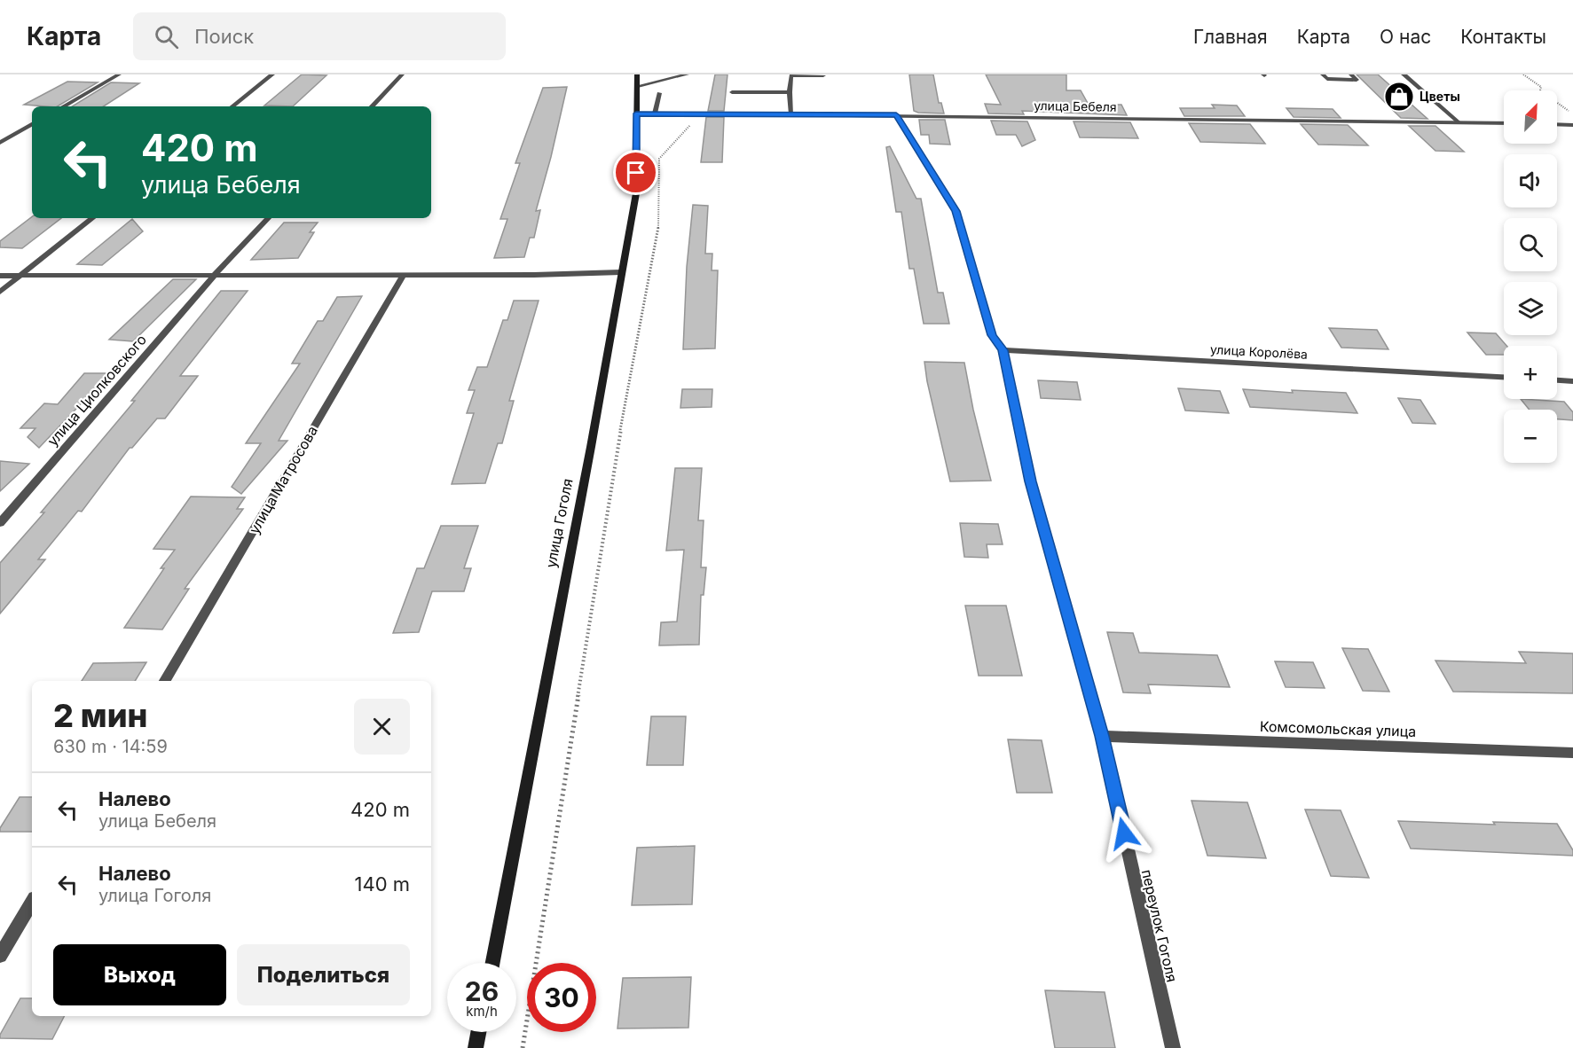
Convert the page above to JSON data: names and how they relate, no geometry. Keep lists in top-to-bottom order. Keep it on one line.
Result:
{"streets":{"main road":["улица Гоголя"],"street":["улица Бебеля","улица Королёва","улица Циолковского","улица Матросова","Комсомольская улица","переулок Гоголя"]},"crossings":[["улица Бебеля","улица Гоголя"],["улица Бебеля","переулок Гоголя"],["улица Королёва","переулок Гоголя"],["Комсомольская улица","переулок Гоголя"]],"places":{"shop":["Цветы"]},"north":"top right","page":{"header":"Карта","search":"Поиск","nav":["Главная","Карта","О нас","Контакты"],"map_buttons":["+","−"],"turn":["420 m","улица Бебеля"],"heading":["2 мин","630 m · 14:59"],"list":[{"name":"Налево","note":"улица Бебеля","value":"420 m"},{"name":"Налево","note":"улица Гоголя","value":"140 m"}],"buttons":["Выход","Поделиться"],"speed":"26 km/h","limit":"30"}}
